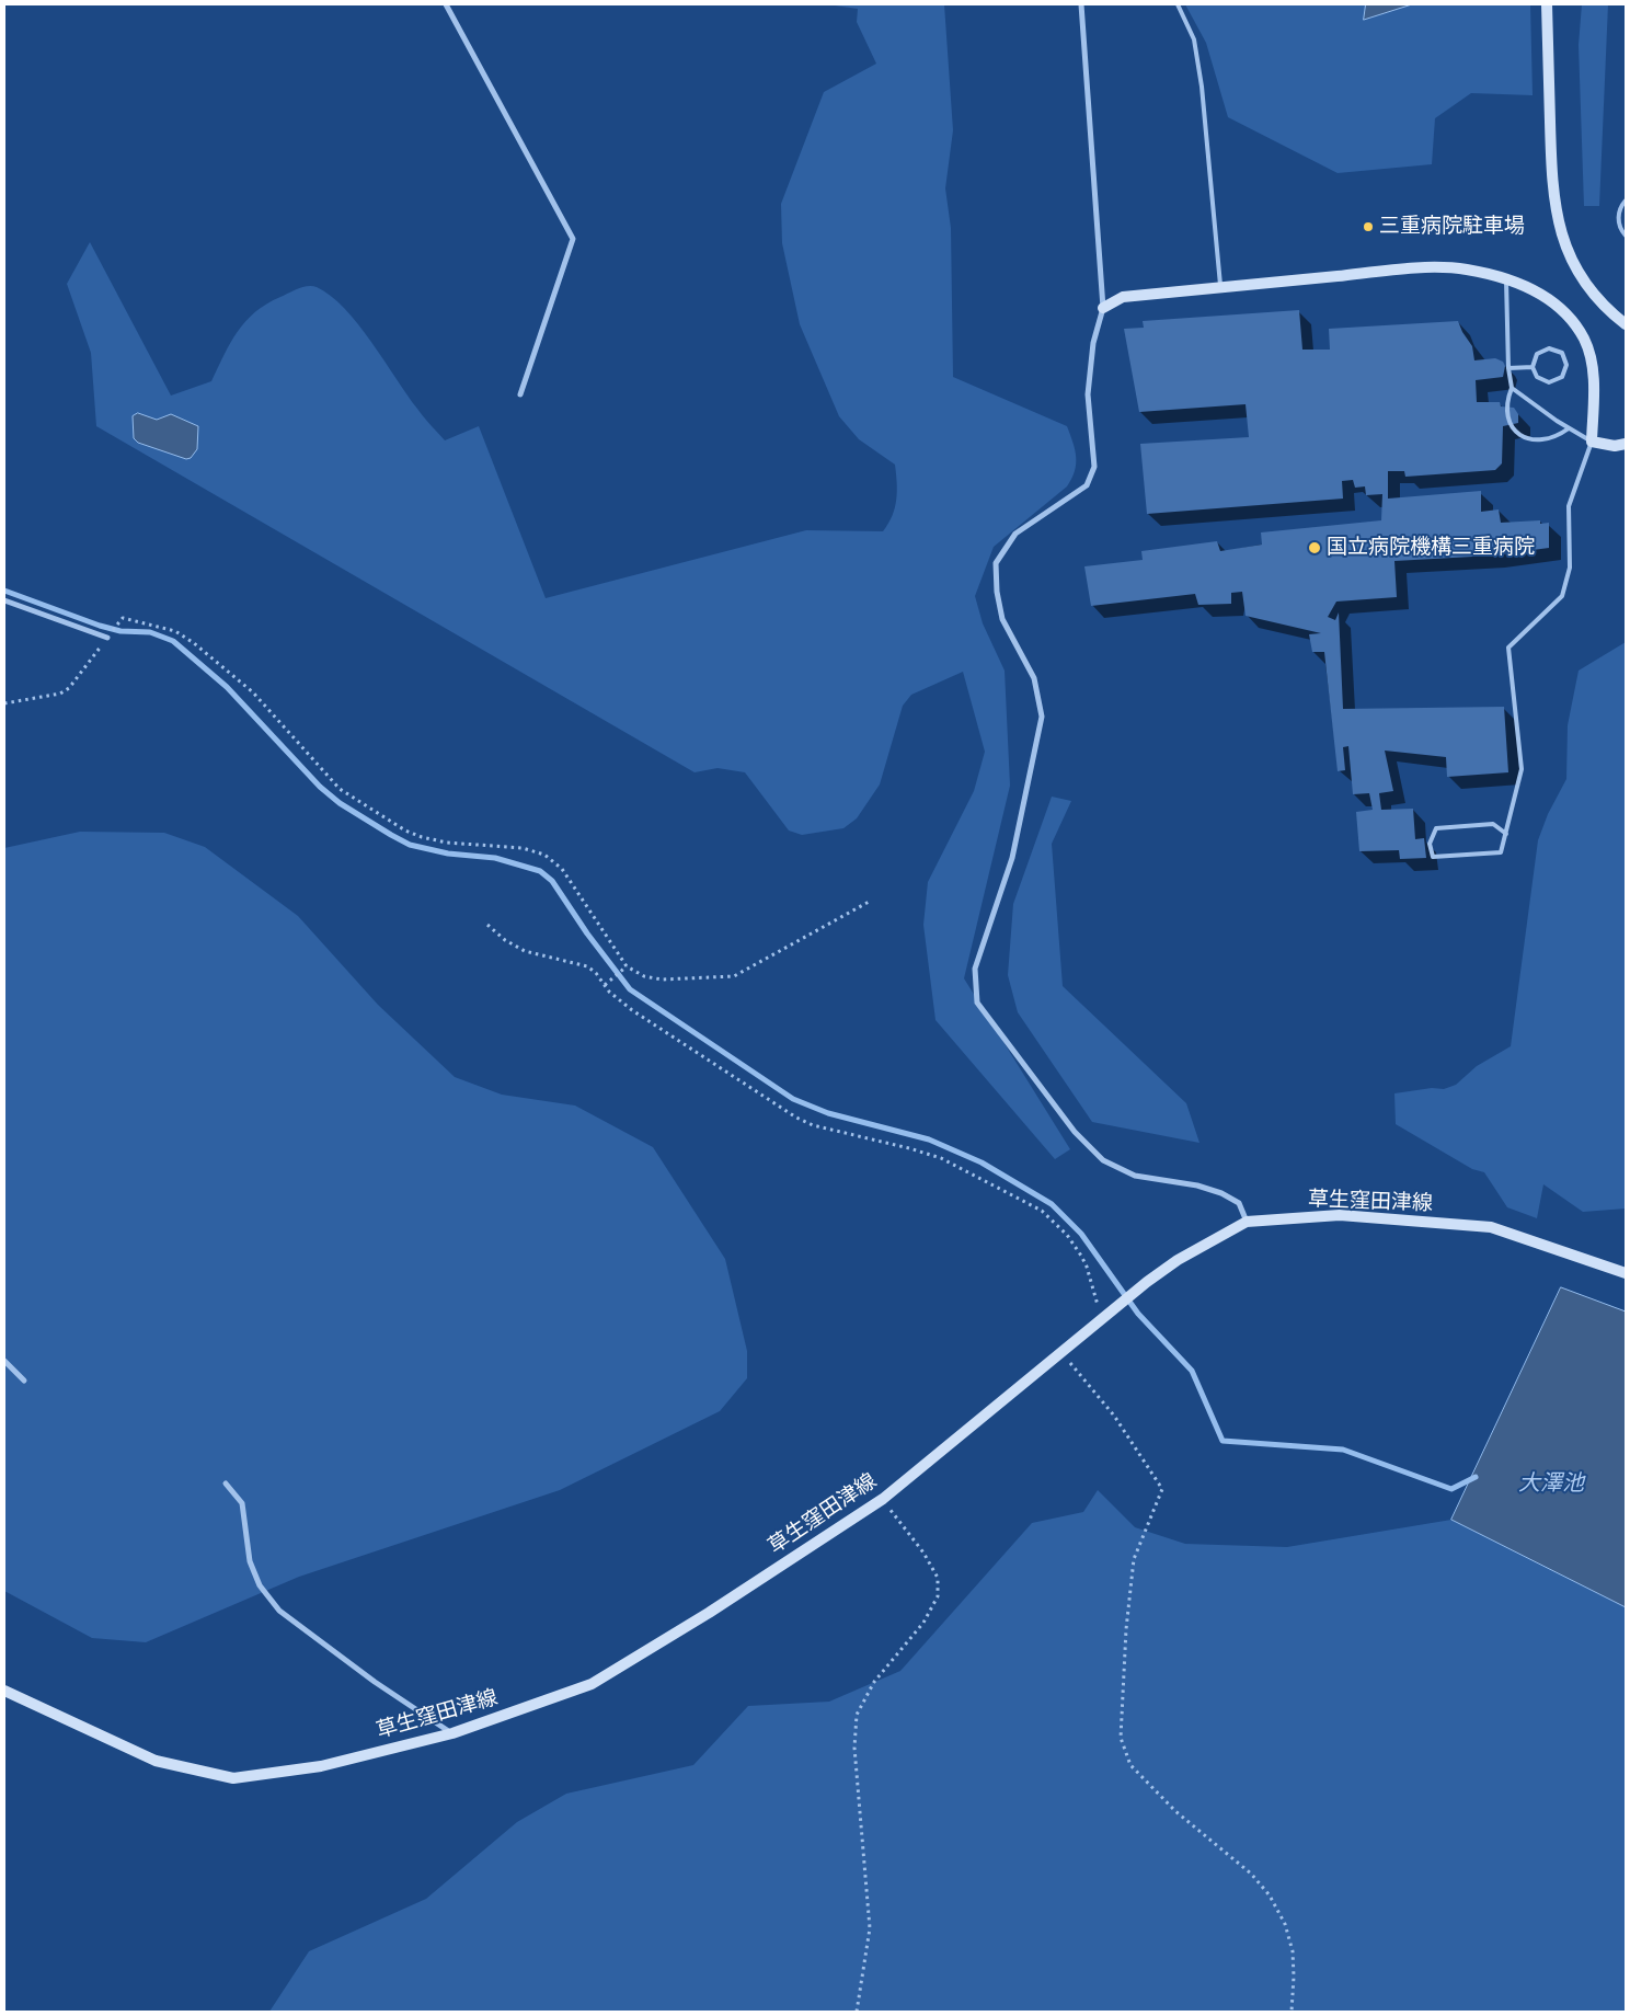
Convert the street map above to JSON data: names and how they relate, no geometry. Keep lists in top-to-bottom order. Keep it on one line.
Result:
{"streets":{"main road":["草生窪田津線"]},"water":["大澤池"],"places":["三重病院駐車場","国立病院機構三重病院"]}
